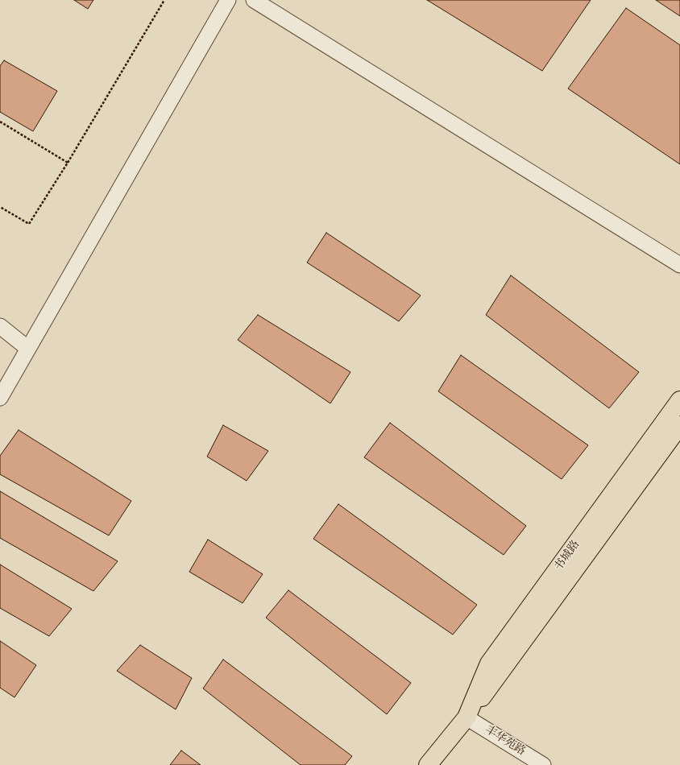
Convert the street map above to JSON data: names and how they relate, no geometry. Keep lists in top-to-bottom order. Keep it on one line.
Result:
{"streets":{"main road":["书城路"],"street":["丰华苑路"]},"crossings":[["书城路","丰华苑路"]]}
